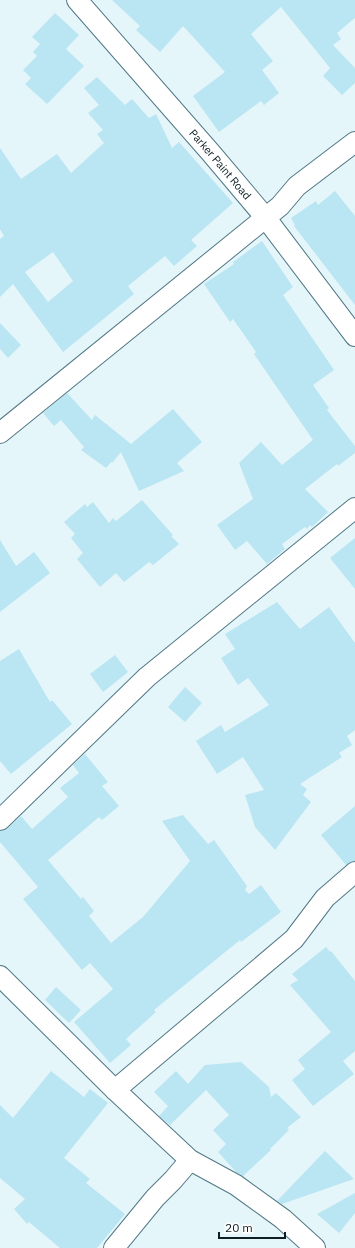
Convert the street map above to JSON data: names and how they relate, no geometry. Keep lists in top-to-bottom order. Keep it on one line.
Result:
{"streets":{"street":["Parker Paint Road"]},"scale_bar":"20 m"}
